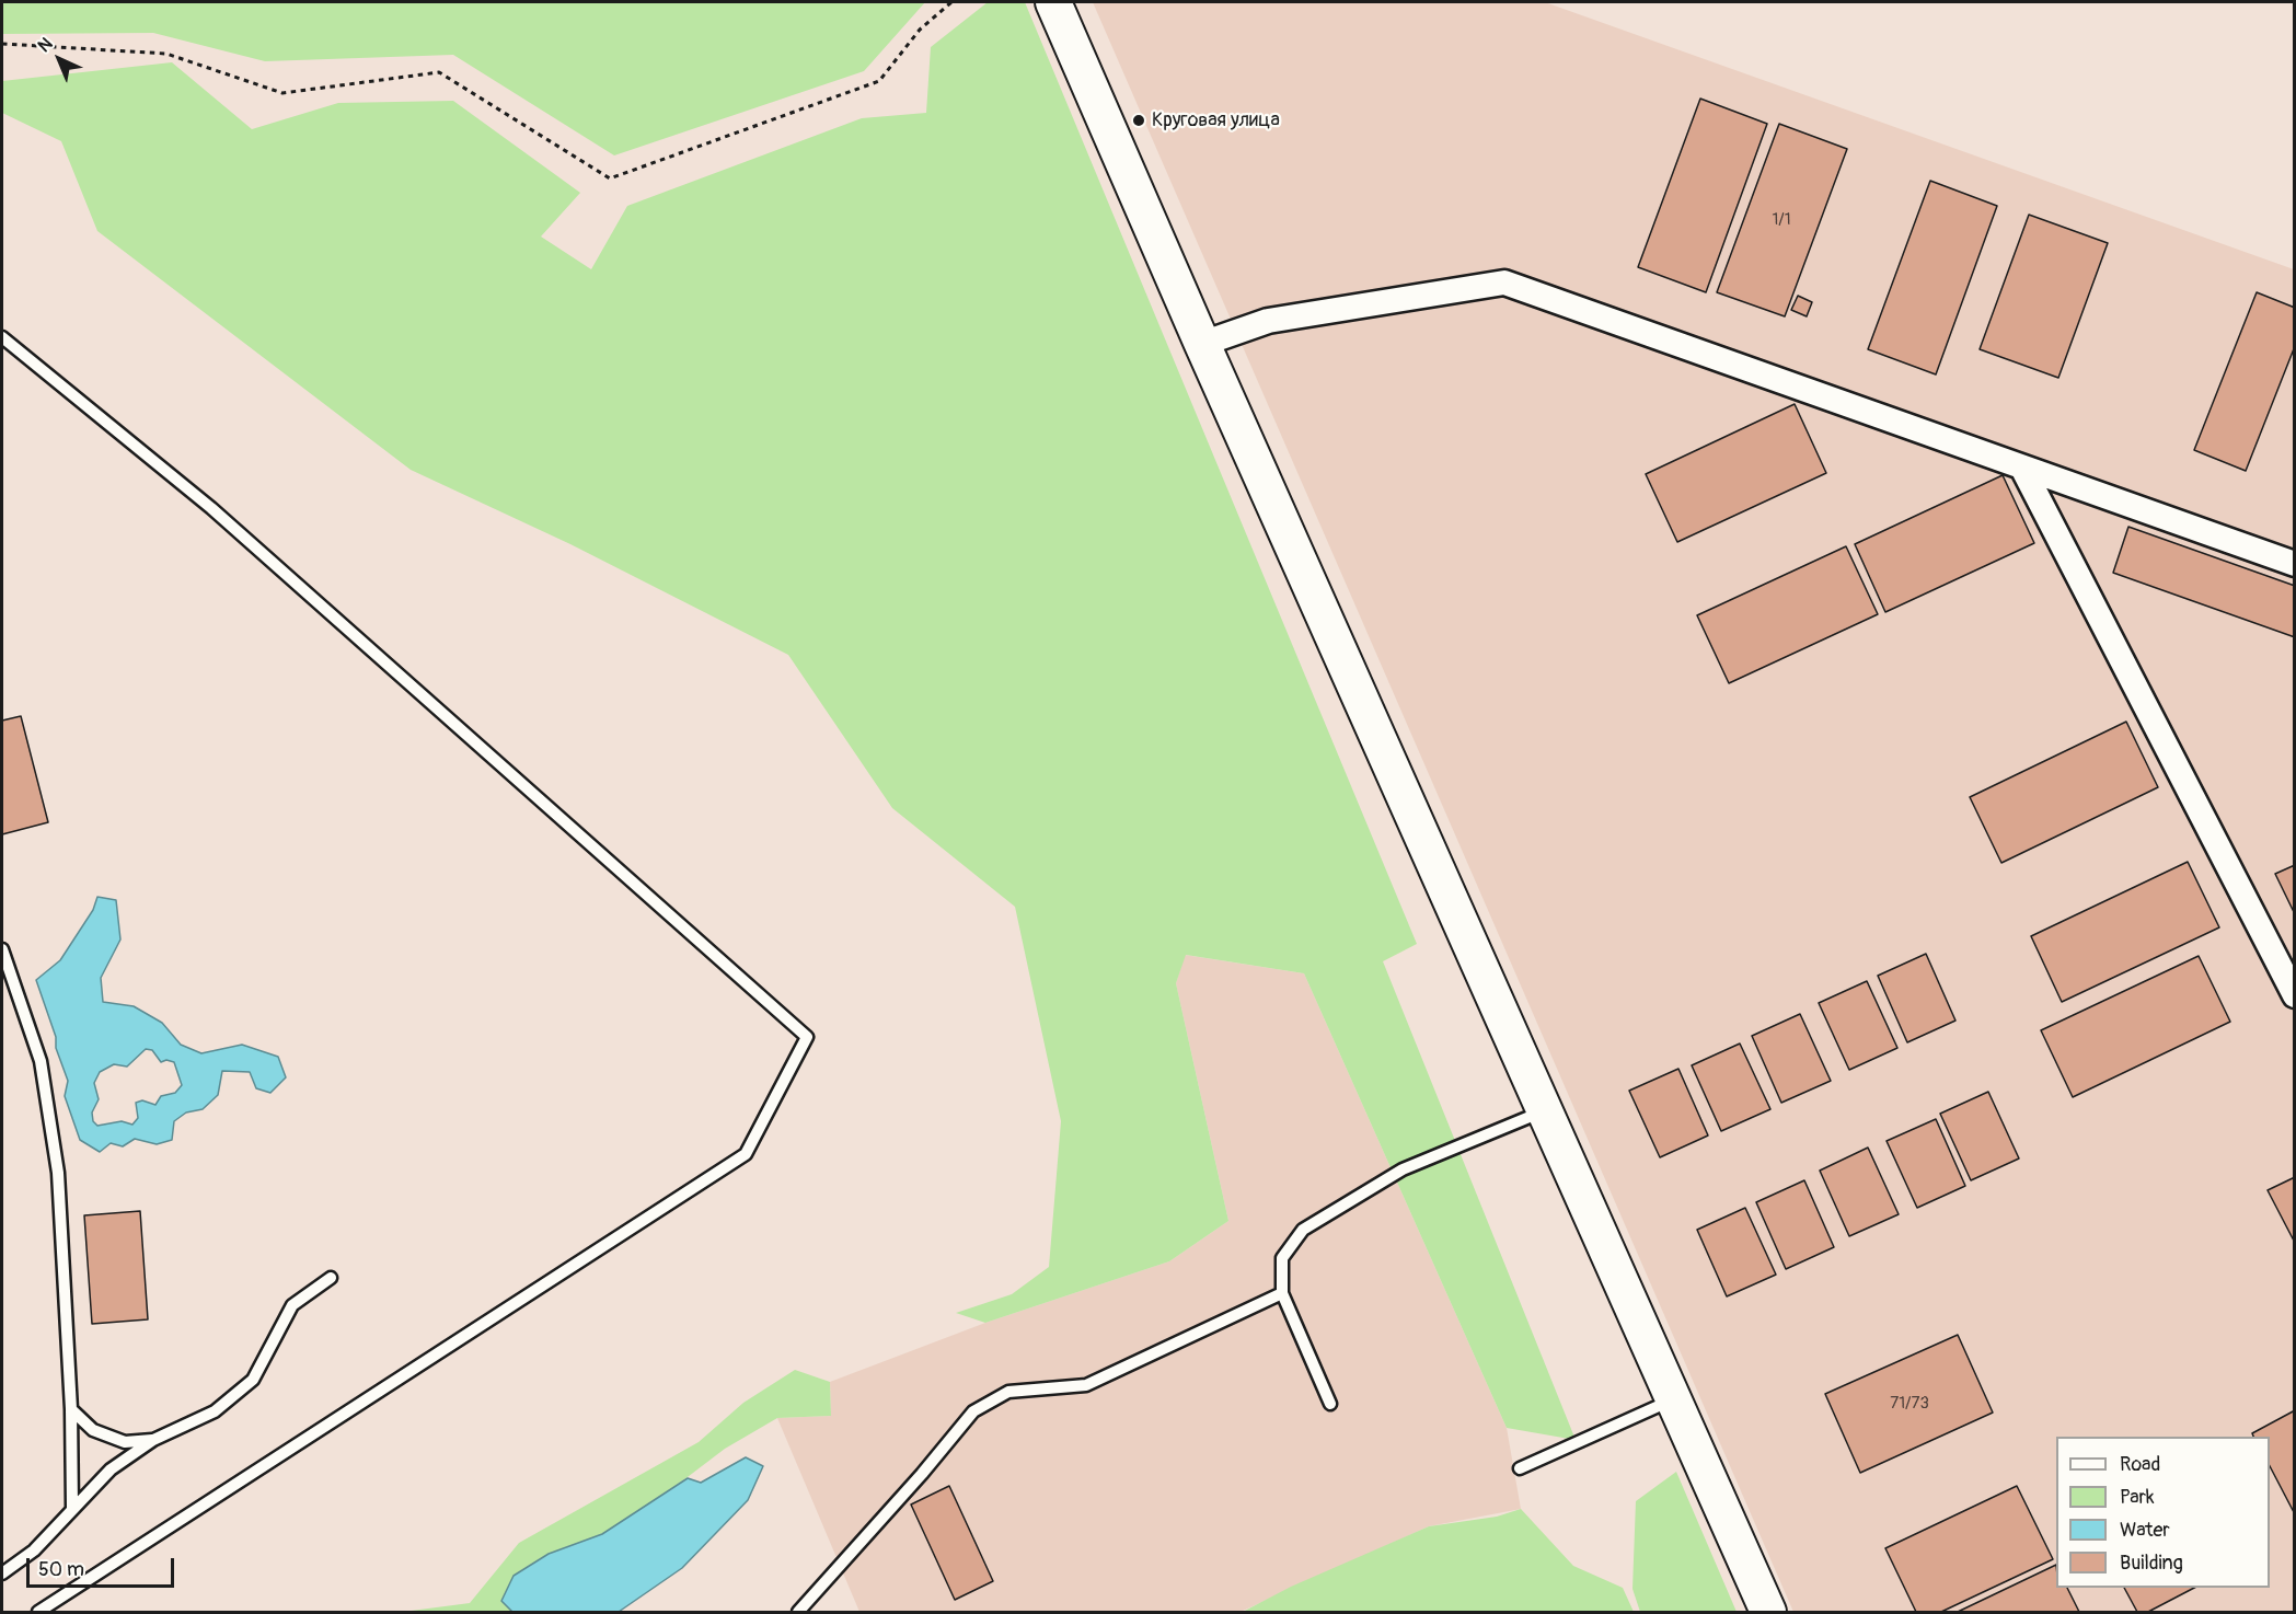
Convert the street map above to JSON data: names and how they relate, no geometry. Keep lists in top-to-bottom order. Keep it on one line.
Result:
{"places":["Круговая улица"],"house_numbers":["1/1","71/73"],"legend":["Road","Park","Water","Building"],"scale_bar":"50 m","north":"top left"}
